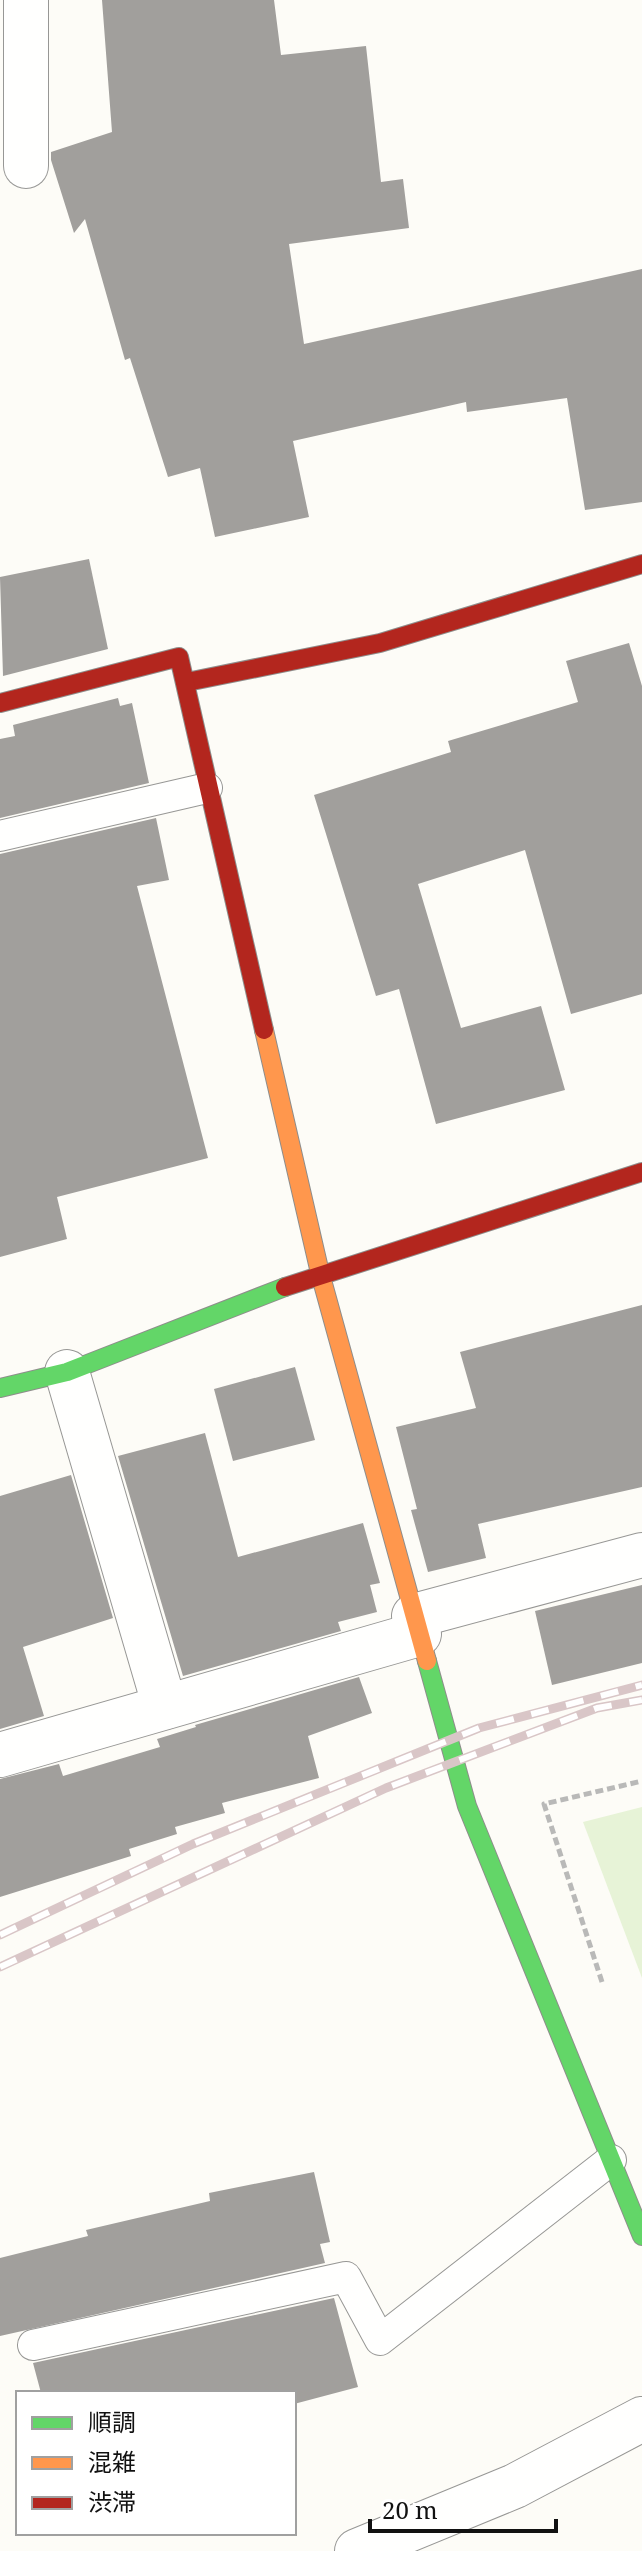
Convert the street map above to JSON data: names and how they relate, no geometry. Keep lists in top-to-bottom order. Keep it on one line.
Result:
{"legend":["順調","混雑","渋滞"],"scale_bar":"20 m"}
